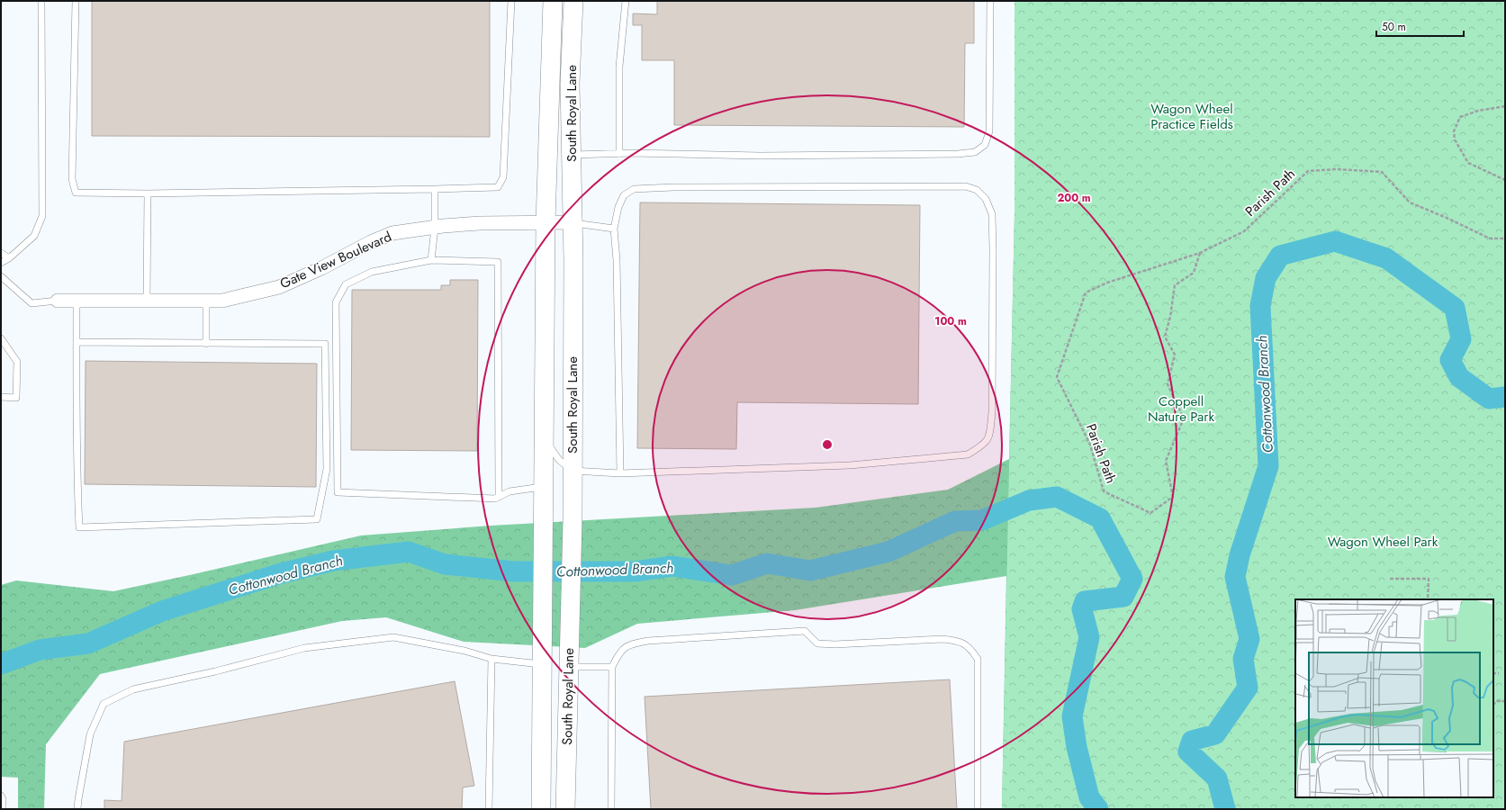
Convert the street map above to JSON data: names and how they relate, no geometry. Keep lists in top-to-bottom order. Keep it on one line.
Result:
{"streets":{"main road":["South Royal Lane"],"street":["Gate View Boulevard"],"path":["Parish Path"]},"crossings":[["South Royal Lane","Gate View Boulevard"]],"water":["Cottonwood Branch"],"parks":["Wagon Wheel Practice Fields","Coppell Nature Park","Wagon Wheel Park"],"scale_bar":"50 m","rings":["200 m","100 m"]}
